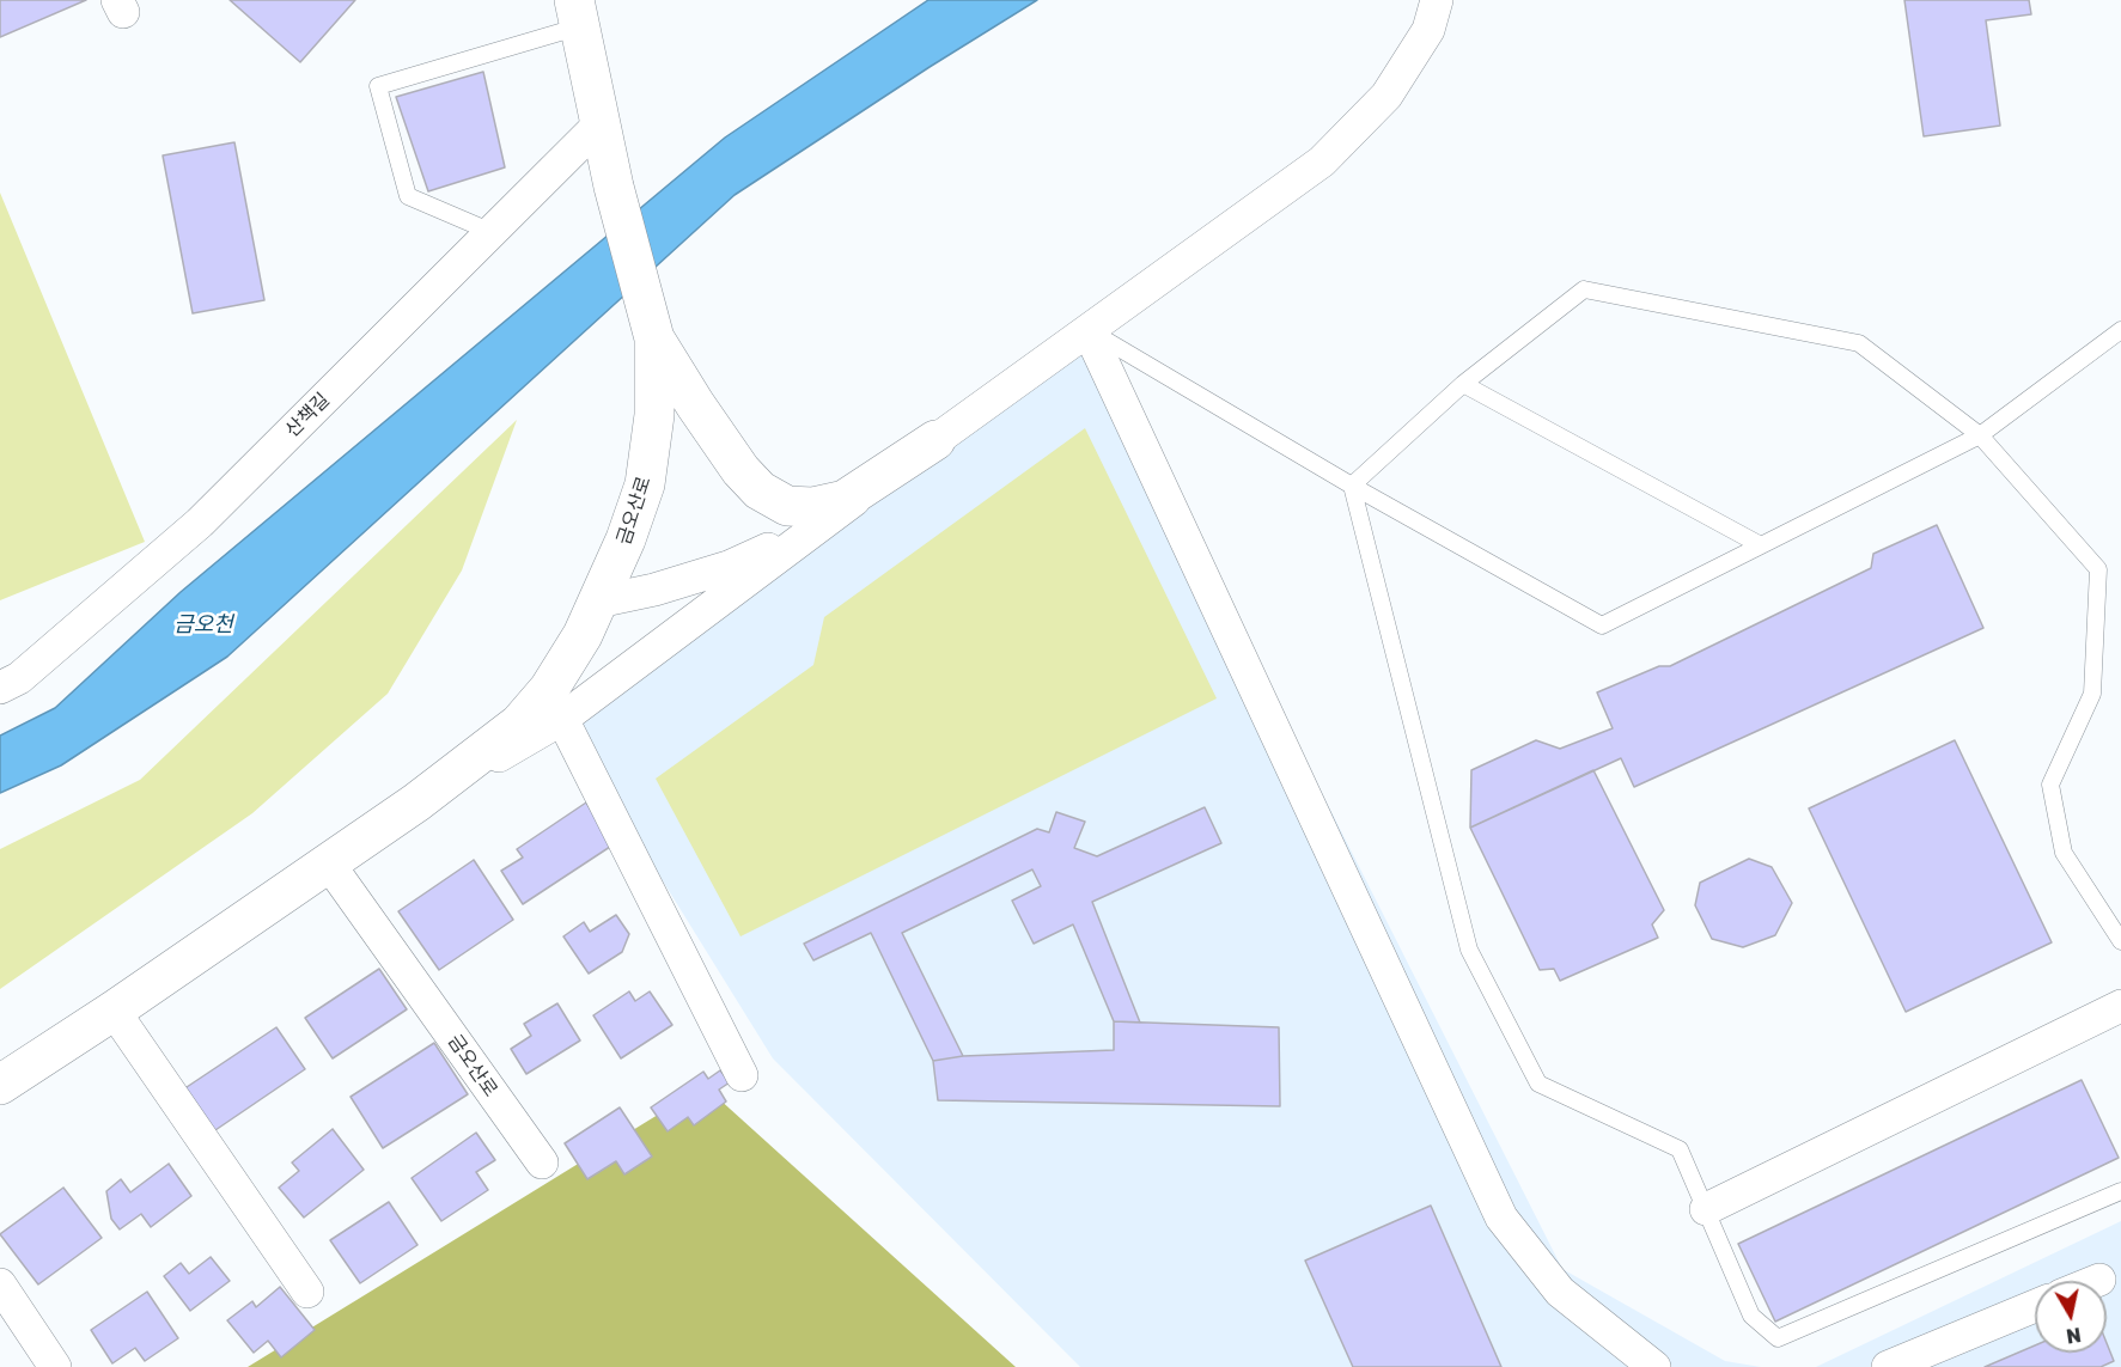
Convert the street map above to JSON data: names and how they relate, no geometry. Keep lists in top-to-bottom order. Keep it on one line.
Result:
{"streets":{"street":["산책길","금오산로"]},"crossings":[["산책길","금오산로"]],"water":["금오천"],"north":"bottom"}
